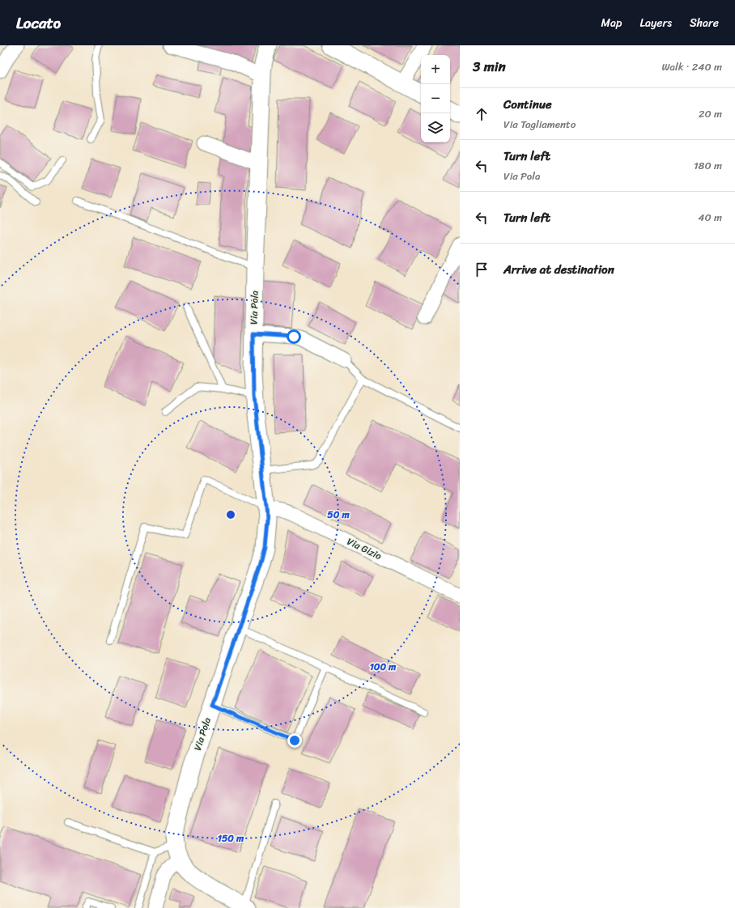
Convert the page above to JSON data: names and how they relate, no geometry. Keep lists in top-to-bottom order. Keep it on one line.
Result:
{"streets":{"street":["Via Pola","Via Gizio"]},"crossings":[["Via Pola","Via Gizio"]],"page":{"header":"Locato","nav":["Map","Layers","Share"],"heading":["3 min","Walk · 240 m"],"map_buttons":["+","−"],"list":[["Continue","Via Tagliamento","20 m"],["Turn left","Via Pola","180 m"],["Turn left","40 m"],"Arrive at destination"]},"rings":["50 m","100 m","150 m"]}
